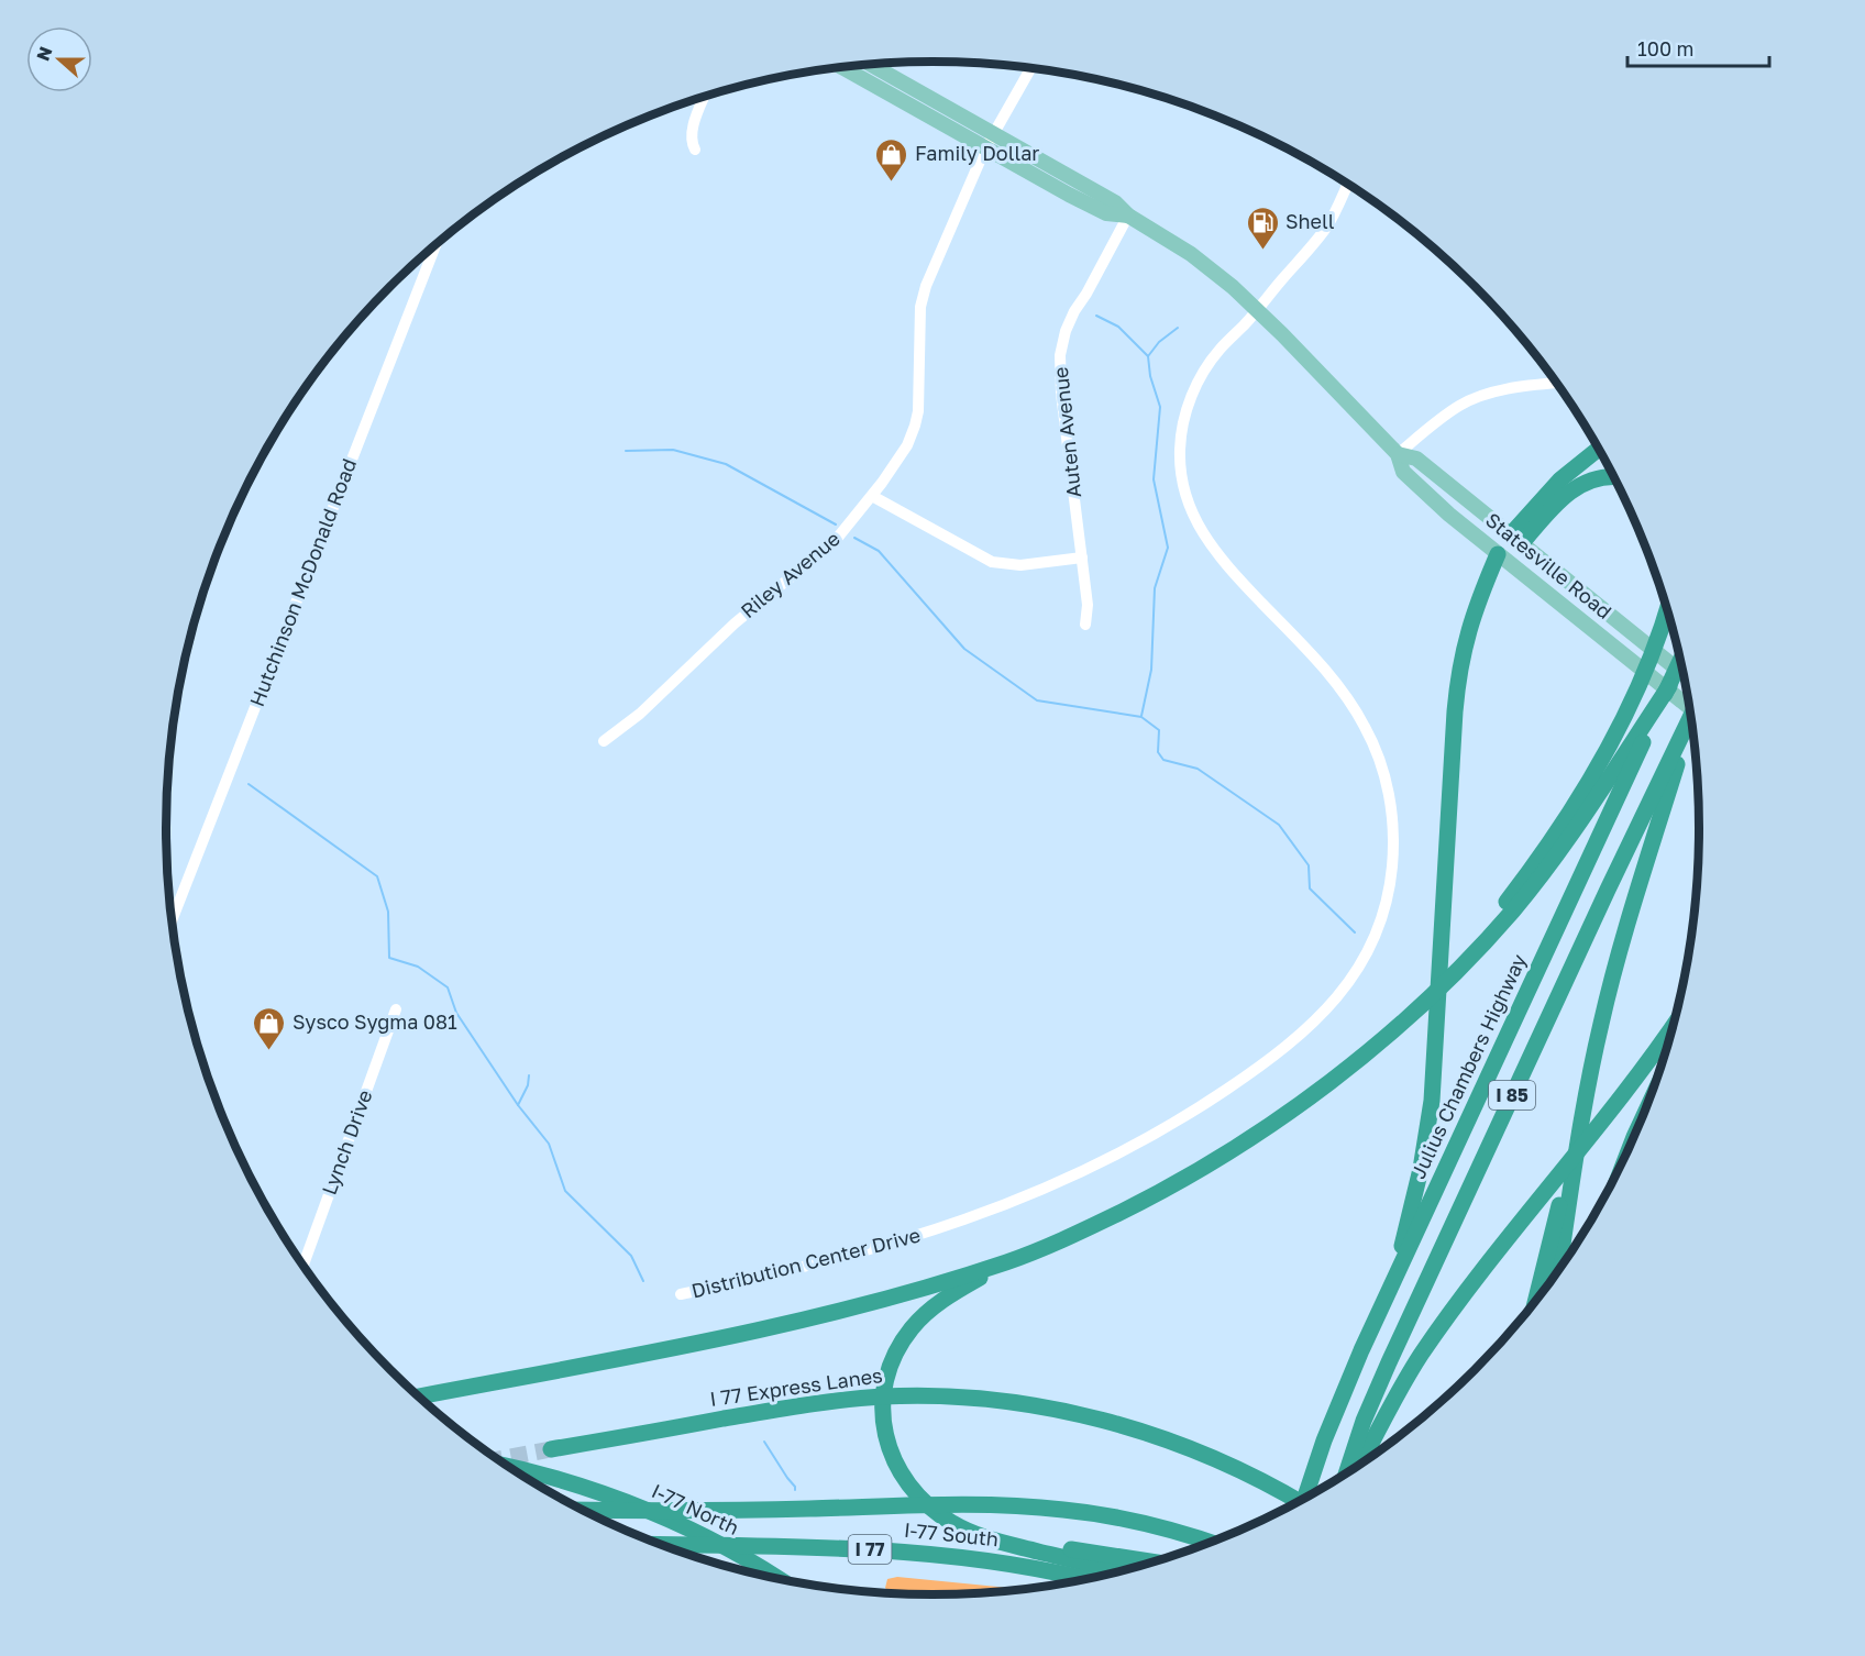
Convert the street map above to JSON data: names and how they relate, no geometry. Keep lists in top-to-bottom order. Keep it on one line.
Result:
{"streets":{"highway":["Julius Chambers Highway","I 85","I 77 Express Lanes","I-77 North","I-77 South","I 77"],"main road":["Statesville Road"],"street":["Auten Avenue","Riley Avenue","Hutchinson McDonald Road","Lynch Drive","Distribution Center Drive"]},"crossings":[["Auten Avenue","Statesville Road"],["Statesville Road","Riley Avenue"],["Statesville Road","Distribution Center Drive"]],"places":{"shop":["Family Dollar","Sysco Sygma 081"],"fuel station":["Shell"]},"scale_bar":"100 m","north":"left"}
